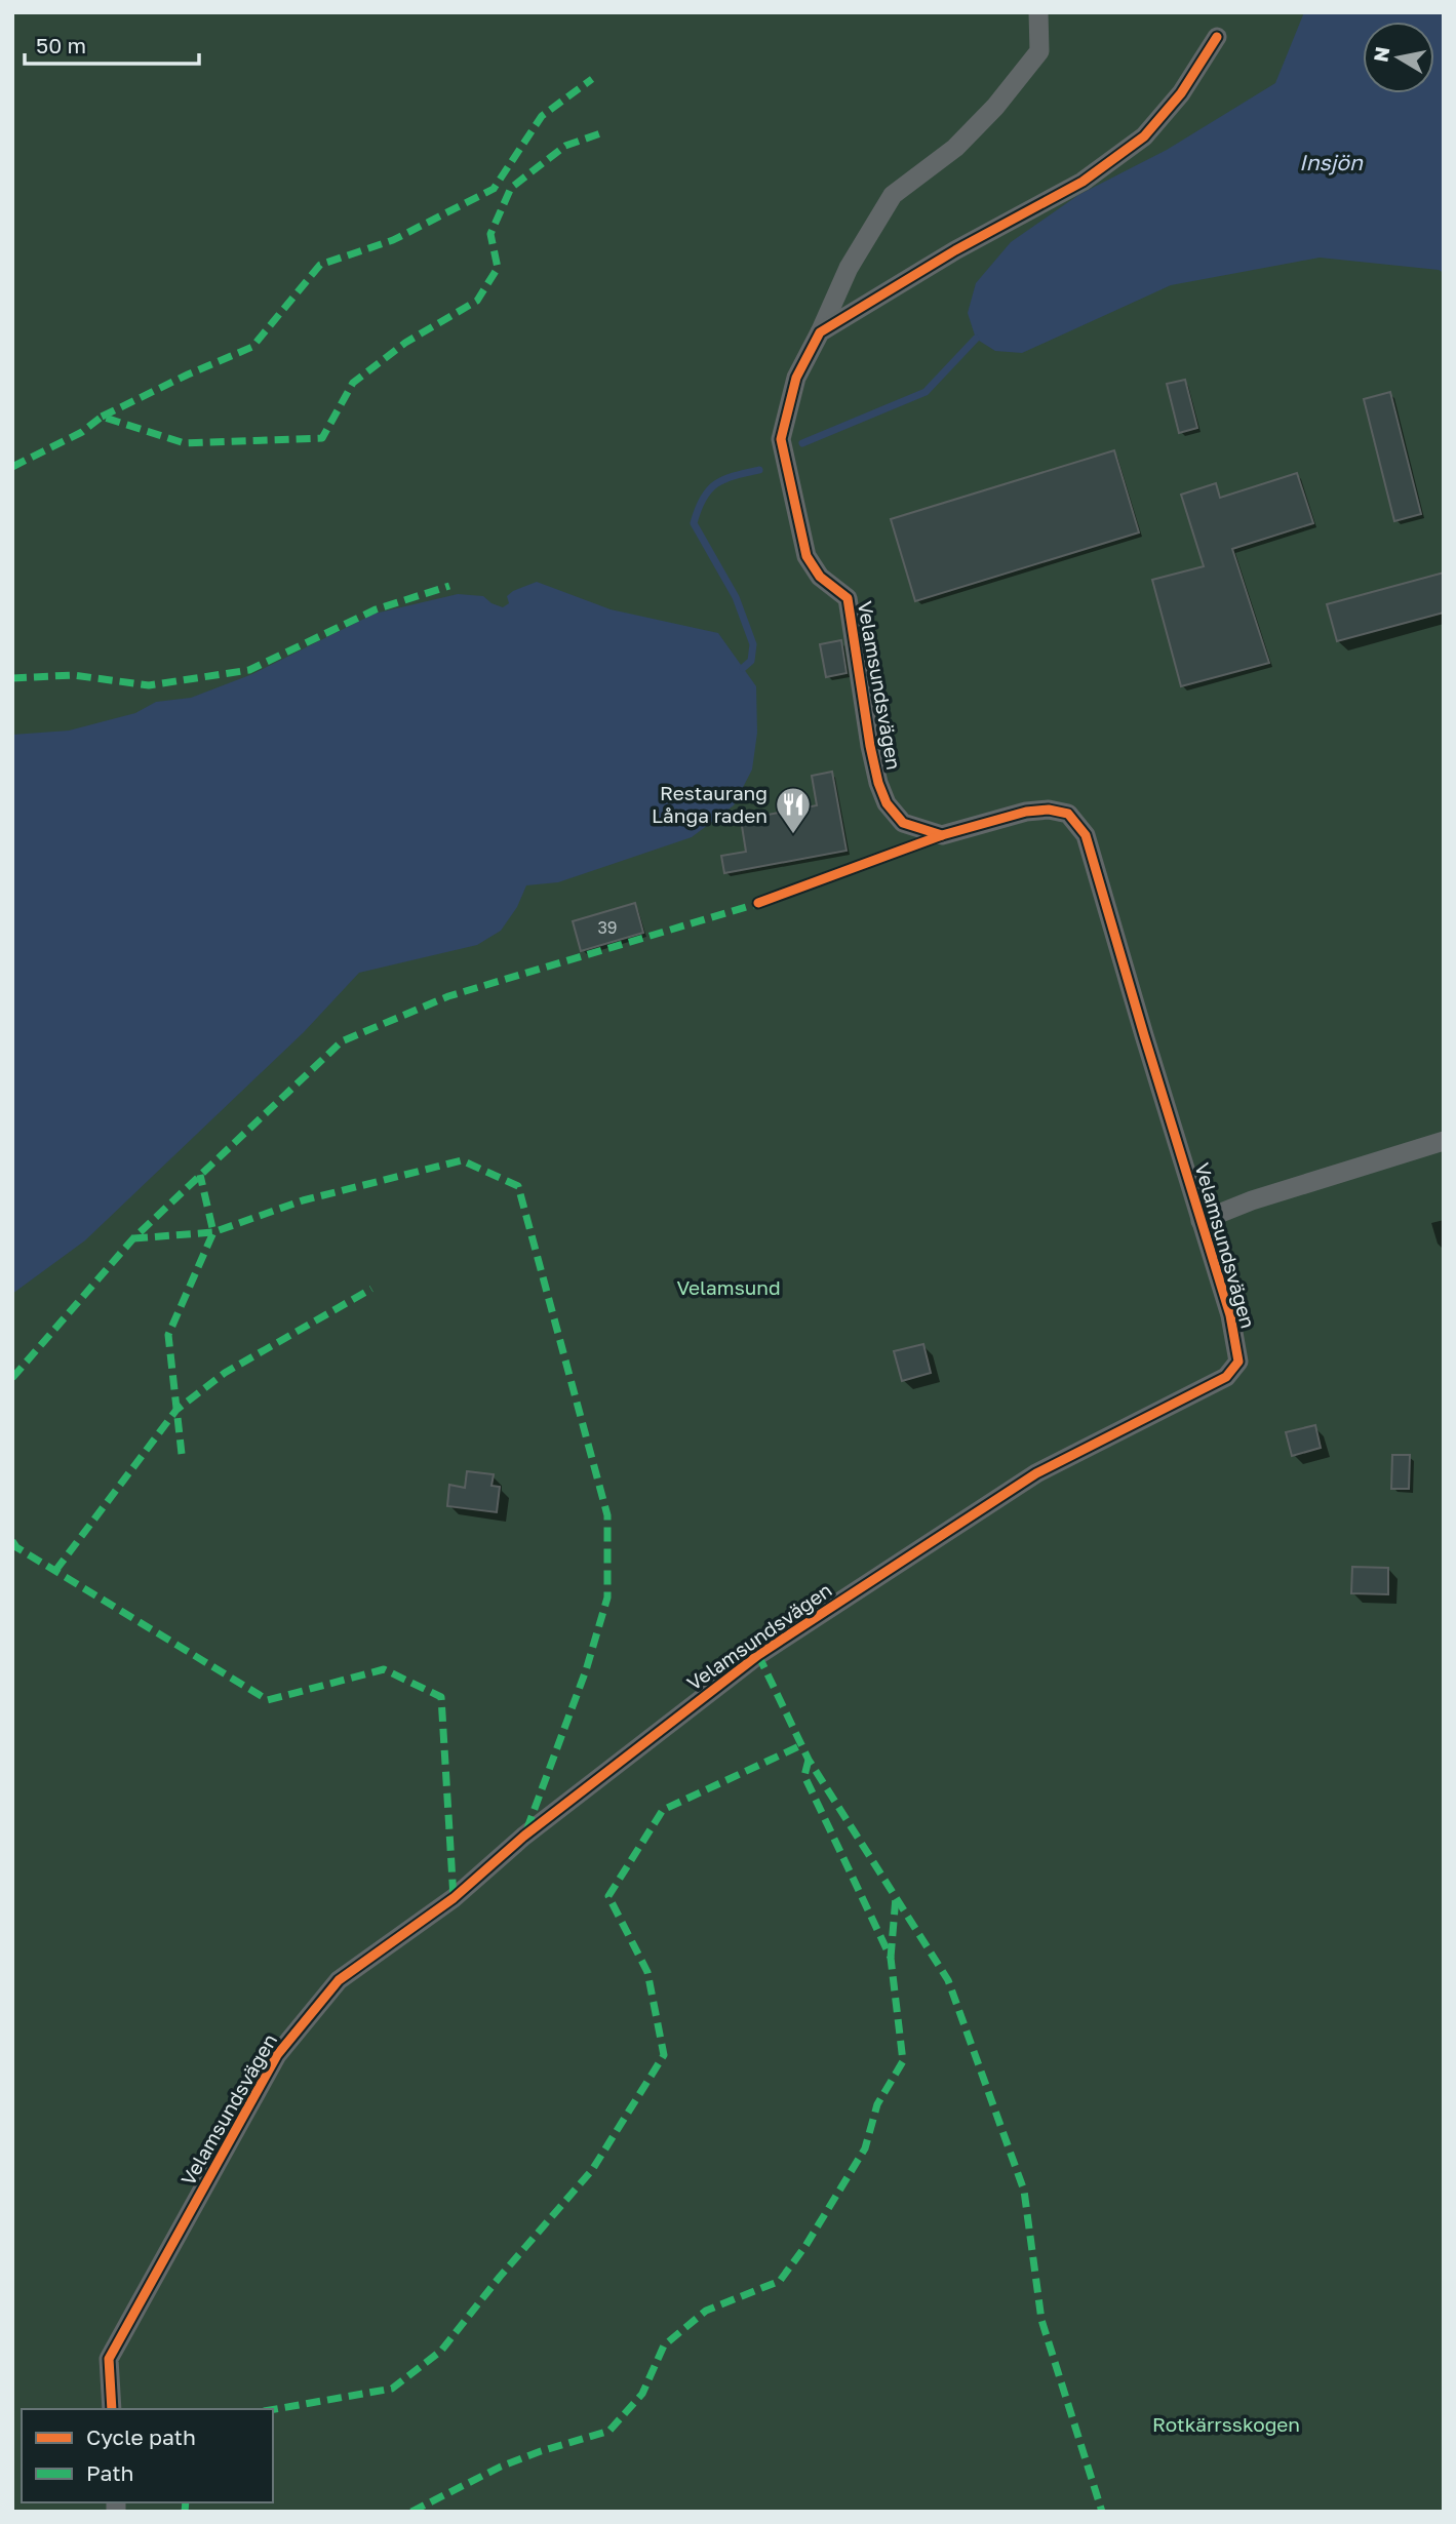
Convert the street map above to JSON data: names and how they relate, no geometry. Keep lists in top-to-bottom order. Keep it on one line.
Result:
{"streets":{"street":["Velamsundsvägen"]},"water":["Insjön"],"parks":["Velamsund","Rotkärrsskogen"],"places":{"restaurant":["Restaurang Långa raden"]},"house_numbers":["39"],"legend":["Cycle path","Path"],"scale_bar":"50 m","north":"left"}
